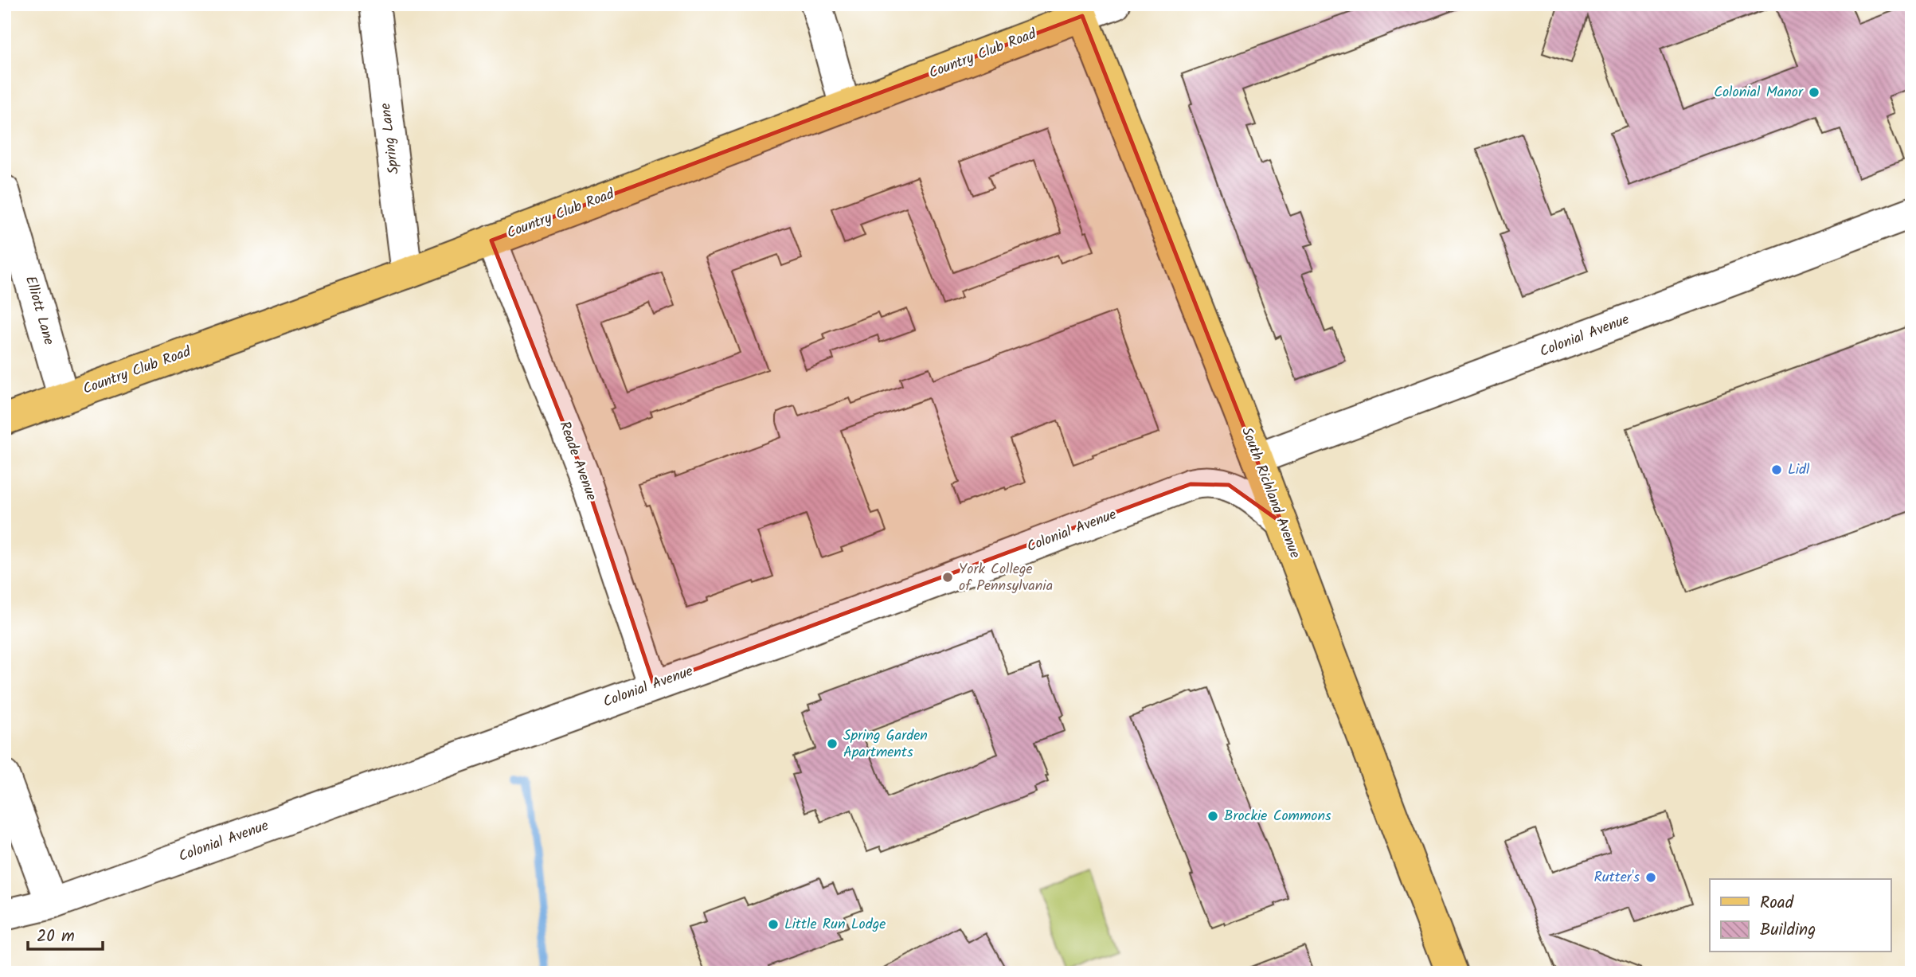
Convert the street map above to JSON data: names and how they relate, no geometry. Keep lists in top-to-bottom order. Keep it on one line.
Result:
{"streets":{"main road":["Country Club Road","South Richland Avenue"],"street":["Spring Lane","Elliott Lane","Colonial Avenue","Reade Avenue"]},"crossings":[["Country Club Road","Spring Lane"],["Country Club Road","Elliott Lane"],["Country Club Road","Reade Avenue"],["Country Club Road","South Richland Avenue"],["Colonial Avenue","Reade Avenue"],["Colonial Avenue","South Richland Avenue"]],"places":["Colonial Manor","Lidl","York College of Pennsylvania","Spring Garden Apartments","Brockie Commons","Rutter's","Little Run Lodge"],"legend":["Road","Building"],"scale_bar":"20 m"}
